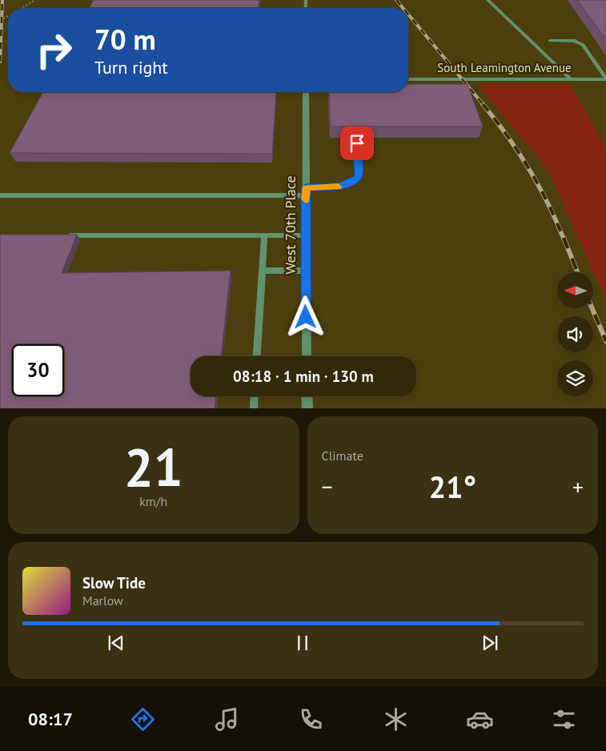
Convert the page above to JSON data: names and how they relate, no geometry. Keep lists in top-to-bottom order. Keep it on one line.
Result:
{"streets":{"street":["South Leamington Avenue","West 70th Place"]},"north":"left","page":{"turn":["70 m","Turn right"],"limit":"30","trip":"08:18 · 1 min · 130 m","tile":[["21","km/h"],"Climate"],"heat":["−","21°","+"],"song":["Slow Tide","Marlow"],"tabs":"08:17"}}
